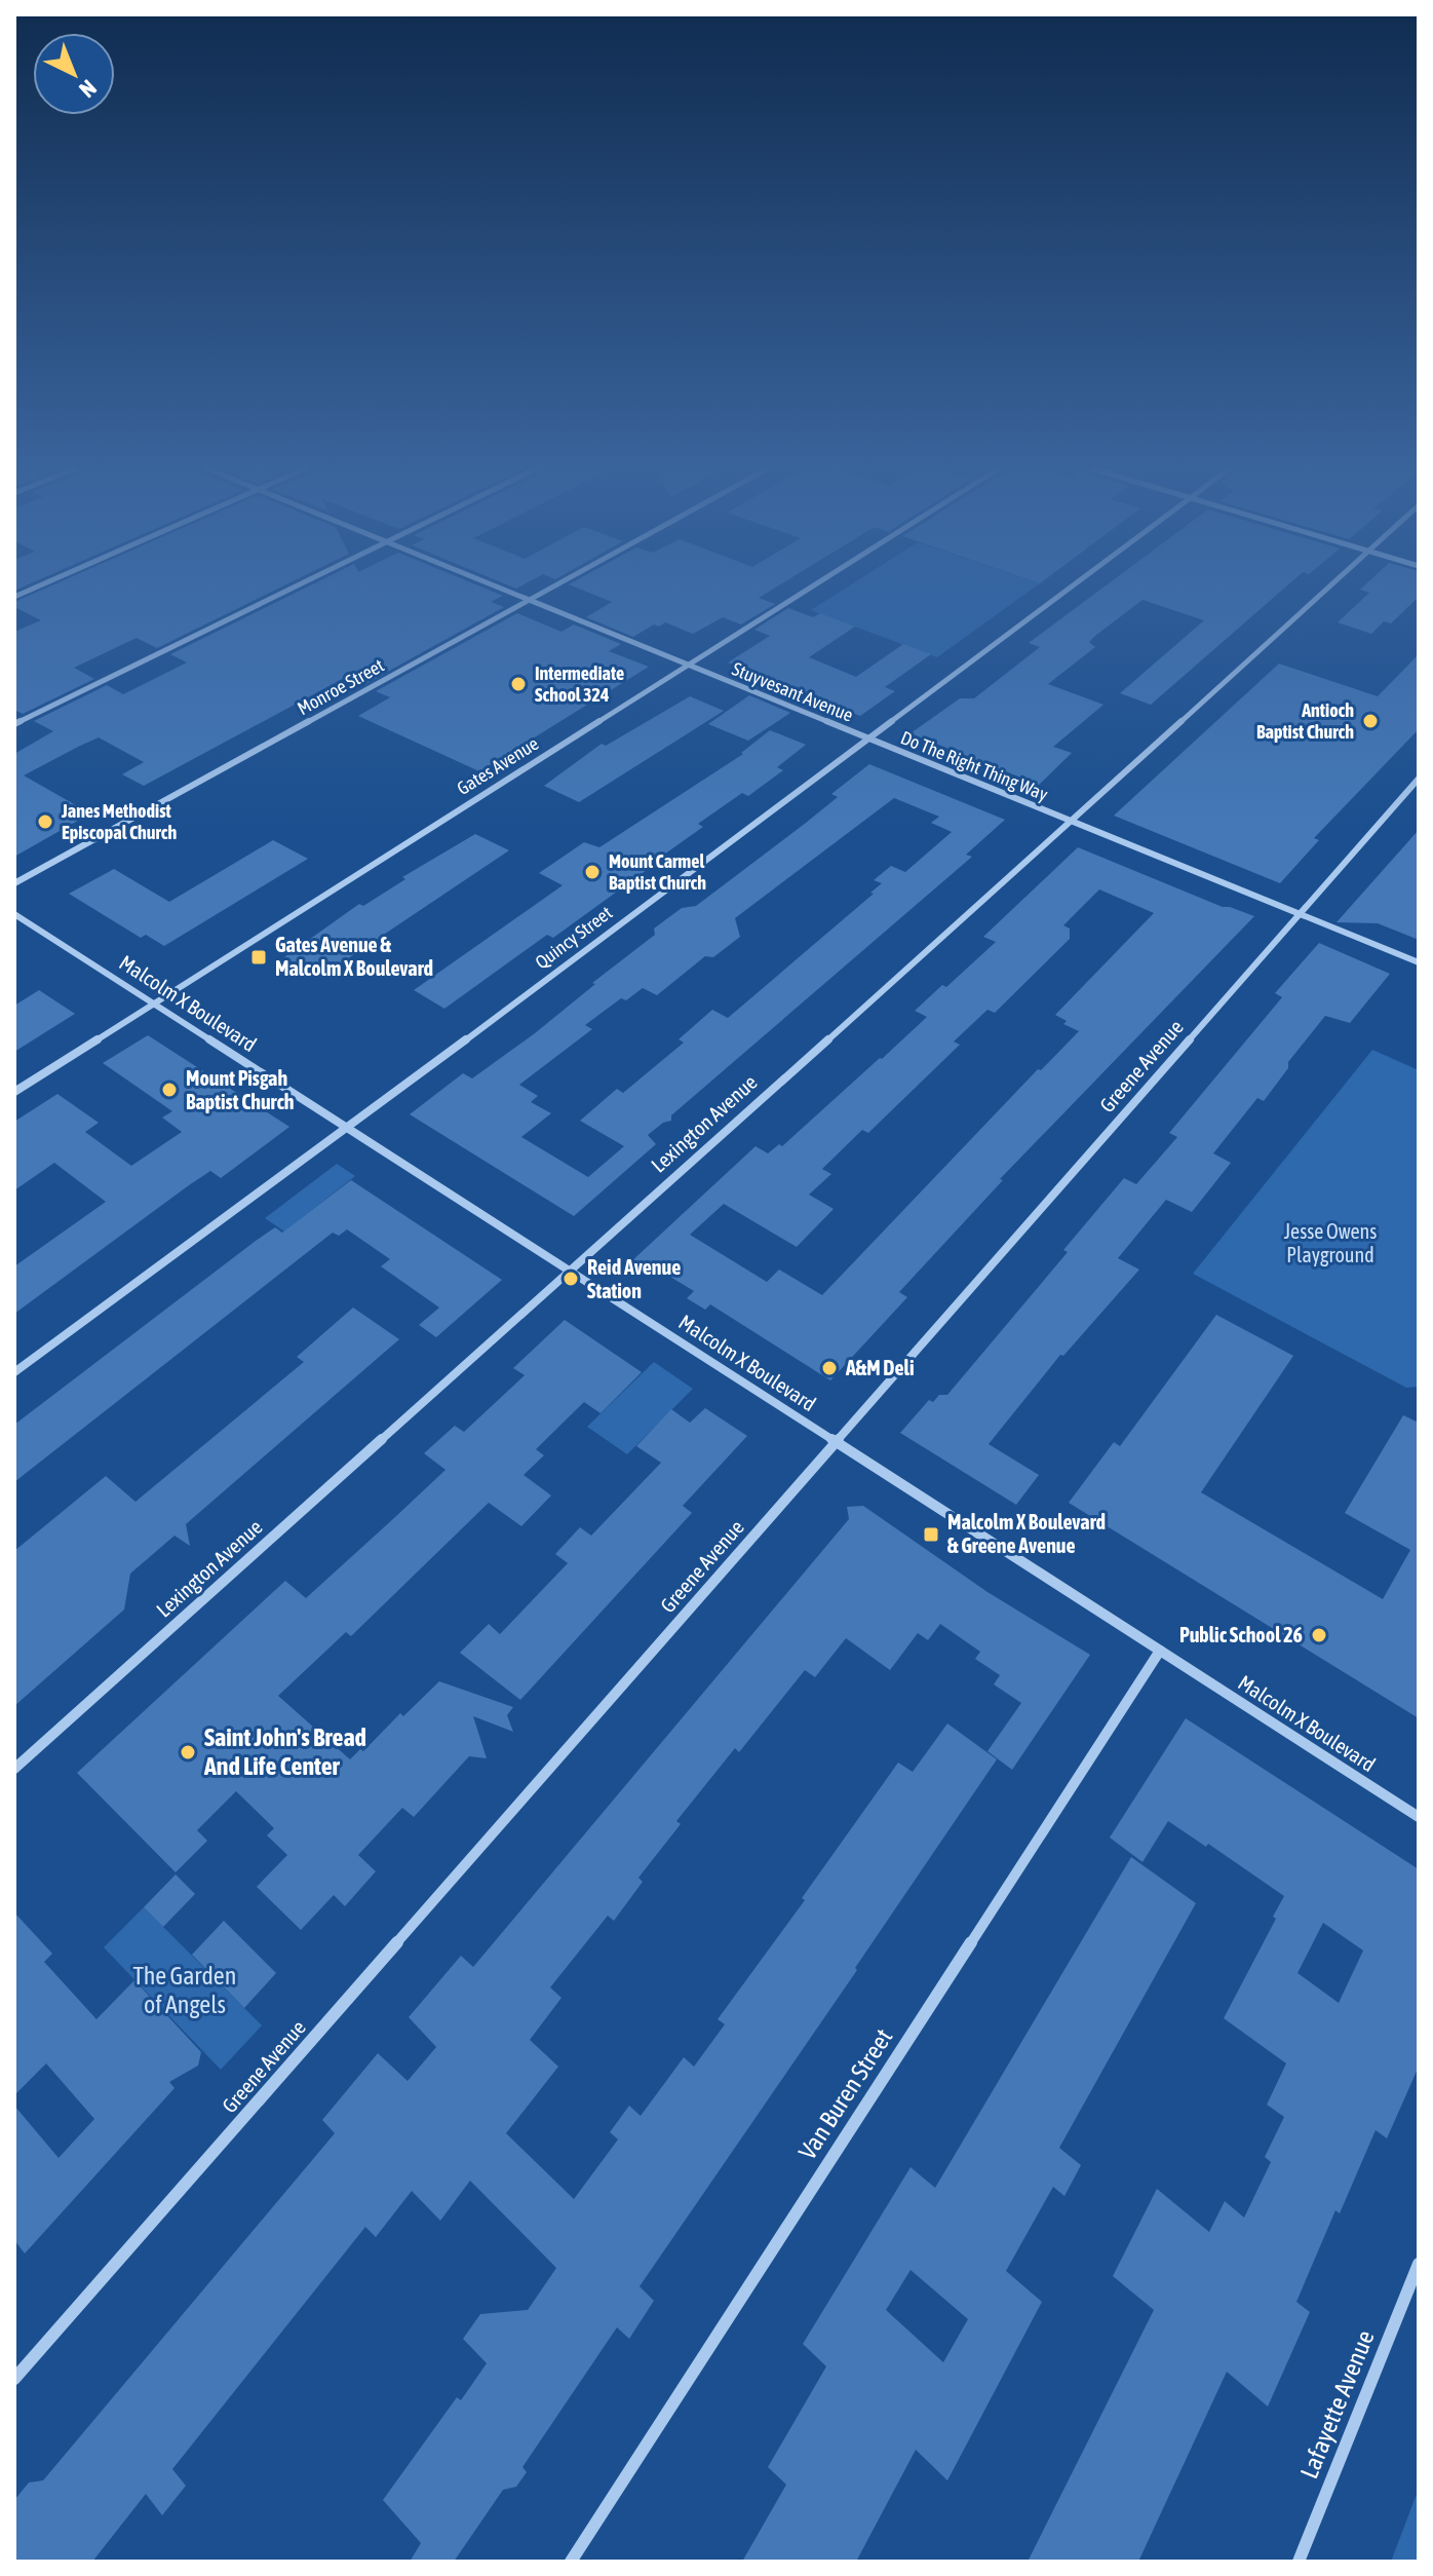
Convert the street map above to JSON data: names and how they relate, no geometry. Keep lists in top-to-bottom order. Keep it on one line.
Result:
{"streets":{"street":["Monroe Street","Stuyvesant Avenue","Gates Avenue","Do The Right Thing Way","Quincy Street","Malcolm X Boulevard","Greene Avenue","Lexington Avenue","Van Buren Street","Lafayette Avenue"]},"crossings":[["Monroe Street","Stuyvesant Avenue"],["Stuyvesant Avenue","Gates Avenue"],["Stuyvesant Avenue","Do The Right Thing Way"],["Stuyvesant Avenue","Quincy Street"],["Gates Avenue","Malcolm X Boulevard"],["Do The Right Thing Way","Quincy Street"],["Do The Right Thing Way","Lexington Avenue"],["Quincy Street","Malcolm X Boulevard"],["Malcolm X Boulevard","Greene Avenue"],["Malcolm X Boulevard","Lexington Avenue"],["Malcolm X Boulevard","Van Buren Street"]],"parks":["Jesse Owens Playground","The Garden of Angels"],"places":{"other":["Intermediate School 324","Antioch Baptist Church","Janes Methodist Episcopal Church","Mount Carmel Baptist Church","Mount Pisgah Baptist Church","Reid Avenue Station","A&M Deli","Public School 26","Saint John's Bread And Life Center"],"transit":["Gates Avenue & Malcolm X Boulevard","Malcolm X Boulevard & Greene Avenue"]},"north":"bottom right"}
